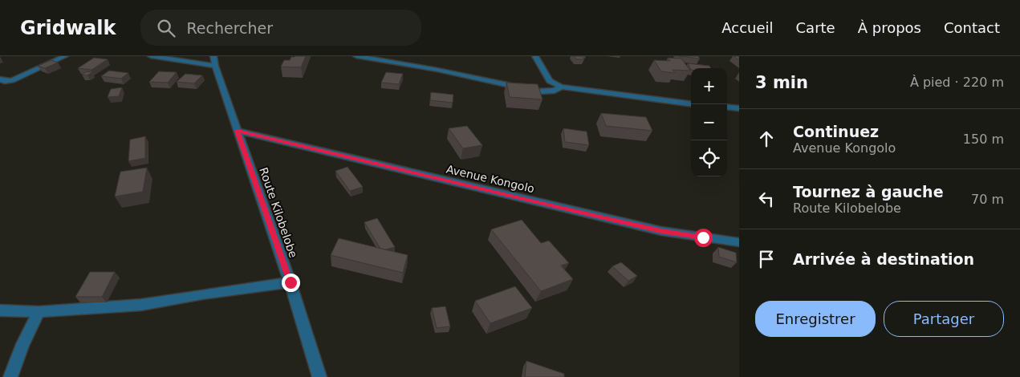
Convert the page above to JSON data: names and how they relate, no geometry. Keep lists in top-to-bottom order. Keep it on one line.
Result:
{"streets":{"street":["Avenue Kongolo","Route Kilobelobe"]},"crossings":[["Avenue Kongolo","Route Kilobelobe"]],"page":{"header":"Gridwalk","search":"Rechercher","nav":["Accueil","Carte","À propos","Contact"],"heading":["3 min","À pied · 220 m"],"map_buttons":["+","−"],"list":[["Continuez","Avenue Kongolo","150 m"],["Tournez à gauche","Route Kilobelobe","70 m"],"Arrivée à destination"],"buttons":["Enregistrer","Partager"]}}
